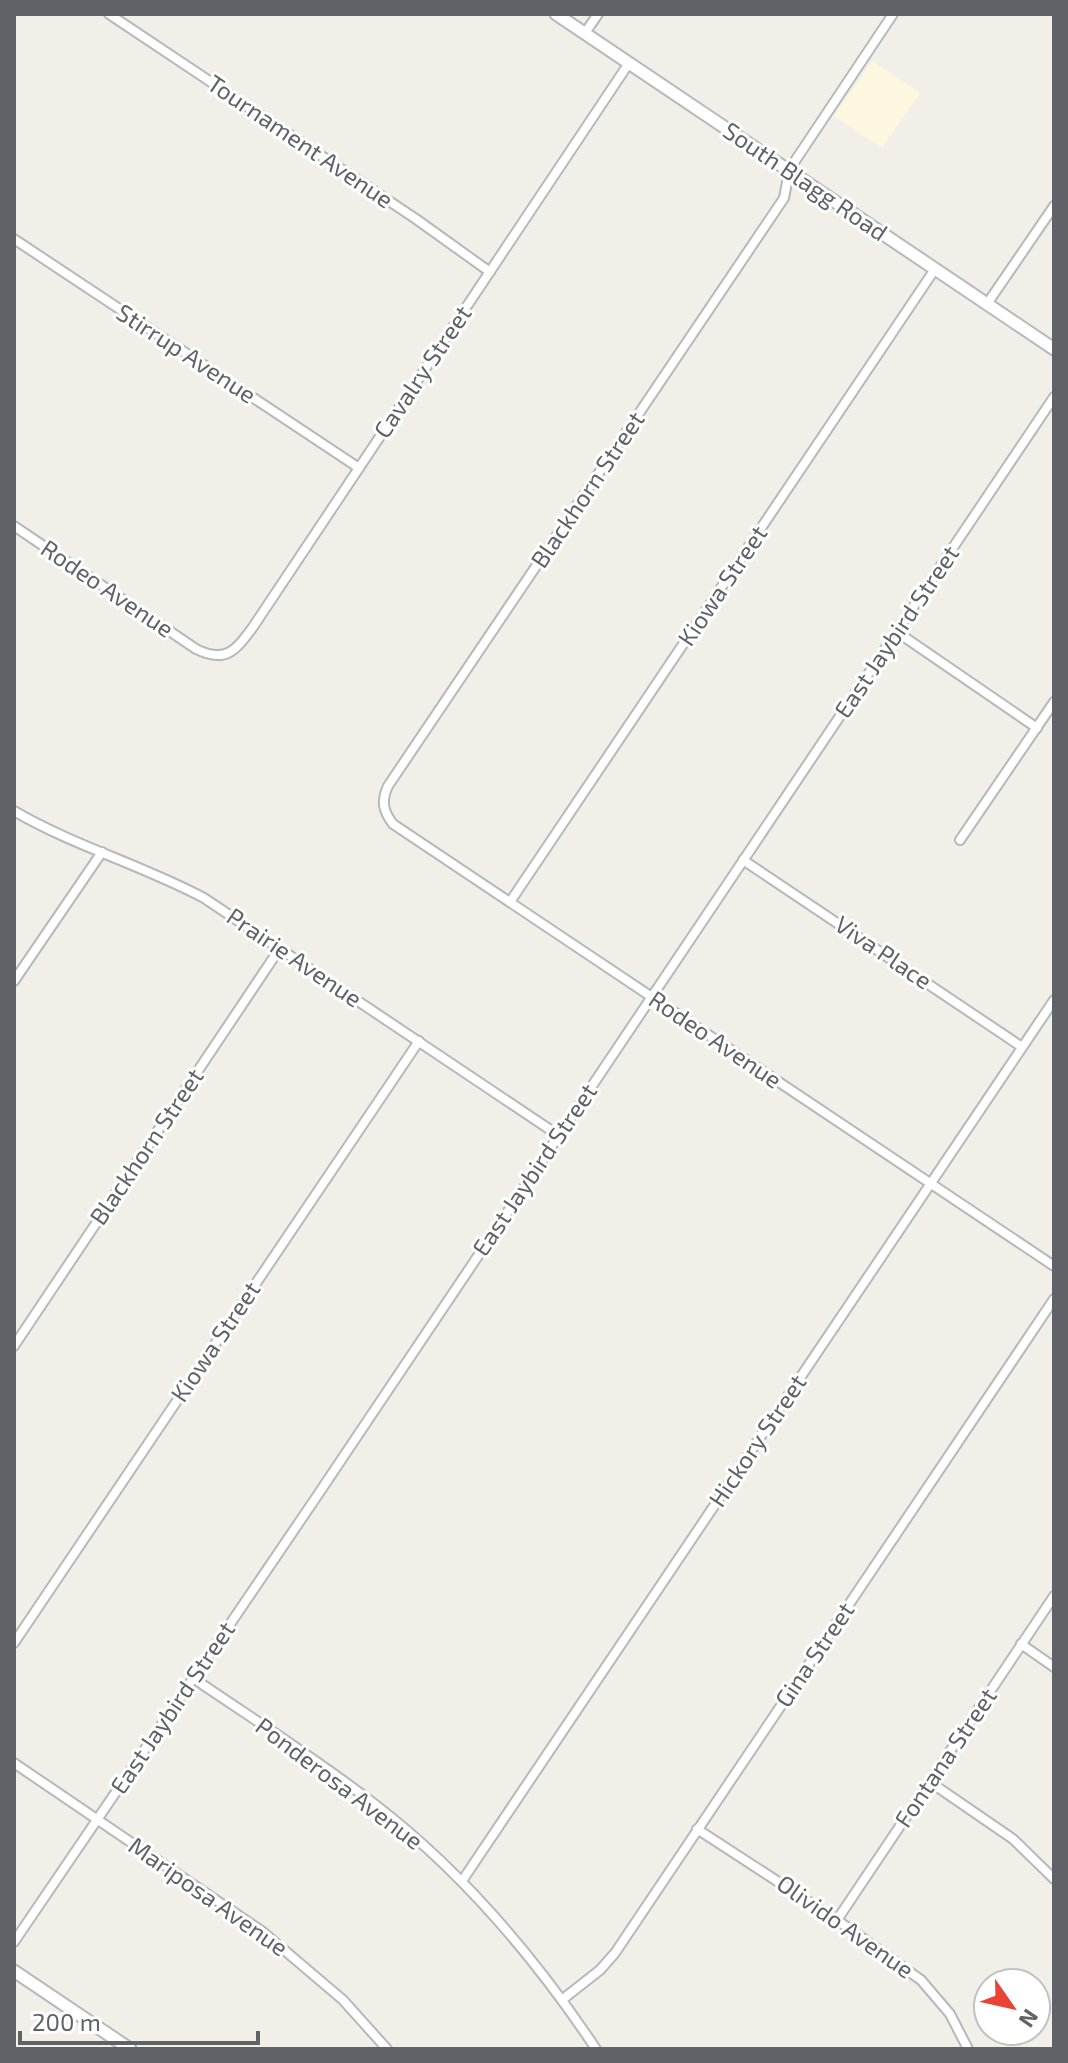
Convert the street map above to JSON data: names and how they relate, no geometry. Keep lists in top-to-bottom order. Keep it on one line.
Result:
{"streets":{"main road":["South Blagg Road"],"street":["Tournament Avenue","Stirrup Avenue","Cavalry Street","Blackhorn Street","Kiowa Street","Rodeo Avenue","East Jaybird Street","Viva Place","Prairie Avenue","Hickory Street","Gina Street","Fontana Street","Ponderosa Avenue","Mariposa Avenue","Olivido Avenue"]},"crossings":[["Tournament Avenue","Cavalry Street"],["South Blagg Road","Cavalry Street"],["South Blagg Road","Blackhorn Street"],["South Blagg Road","Kiowa Street"],["Stirrup Avenue","Cavalry Street"],["Cavalry Street","Rodeo Avenue"],["Blackhorn Street","Rodeo Avenue"],["Blackhorn Street","Prairie Avenue"],["Kiowa Street","Rodeo Avenue"],["Kiowa Street","Prairie Avenue"],["Rodeo Avenue","East Jaybird Street"],["Rodeo Avenue","Hickory Street"],["East Jaybird Street","Viva Place"],["East Jaybird Street","Prairie Avenue"],["East Jaybird Street","Ponderosa Avenue"],["East Jaybird Street","Mariposa Avenue"],["Viva Place","Hickory Street"],["Hickory Street","Ponderosa Avenue"],["Gina Street","Ponderosa Avenue"],["Gina Street","Olivido Avenue"],["Fontana Street","Olivido Avenue"]],"scale_bar":"200 m","north":"bottom right"}
